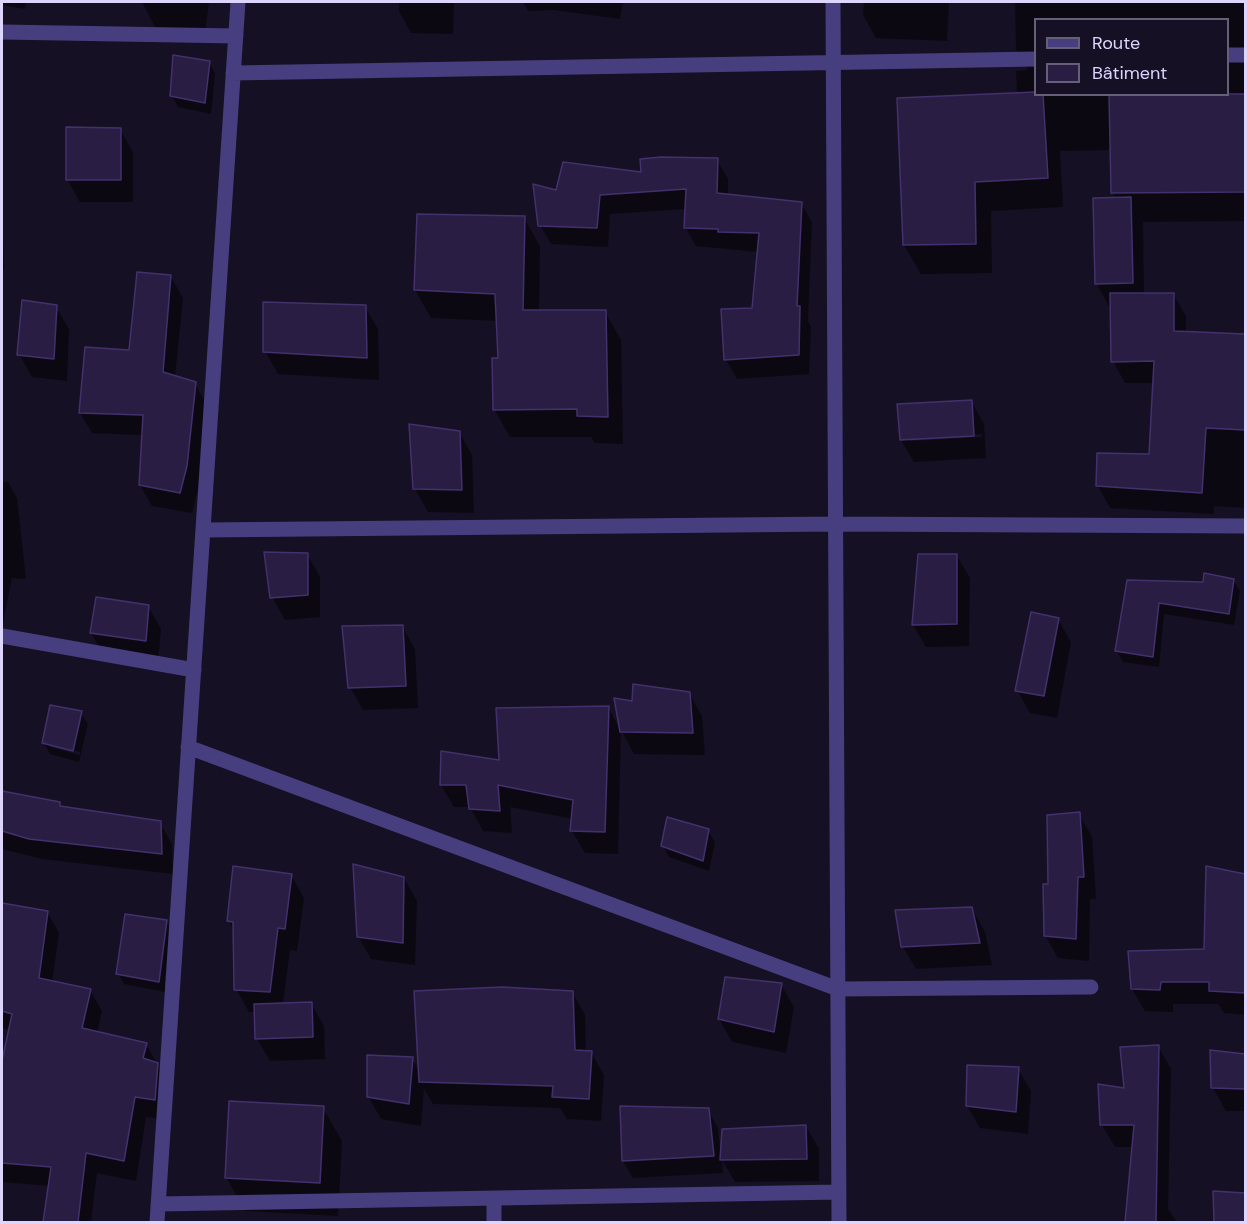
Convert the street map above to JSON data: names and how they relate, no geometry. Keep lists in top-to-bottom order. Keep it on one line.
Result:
{"legend":["Route","Bâtiment"]}
